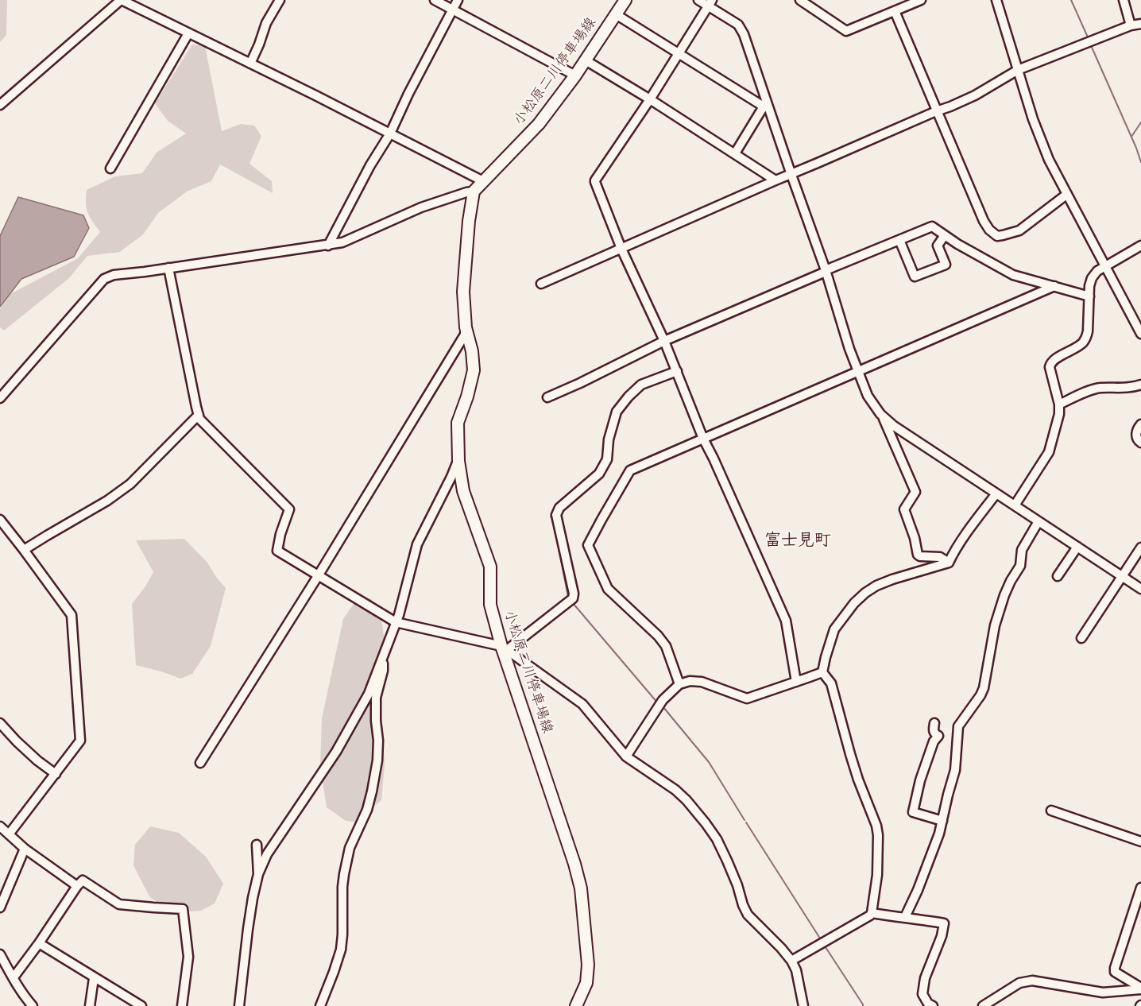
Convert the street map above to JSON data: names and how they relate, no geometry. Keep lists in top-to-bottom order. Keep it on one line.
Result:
{"streets":{"main road":["小松原二川停車場線"]},"districts":["富士見町"]}
